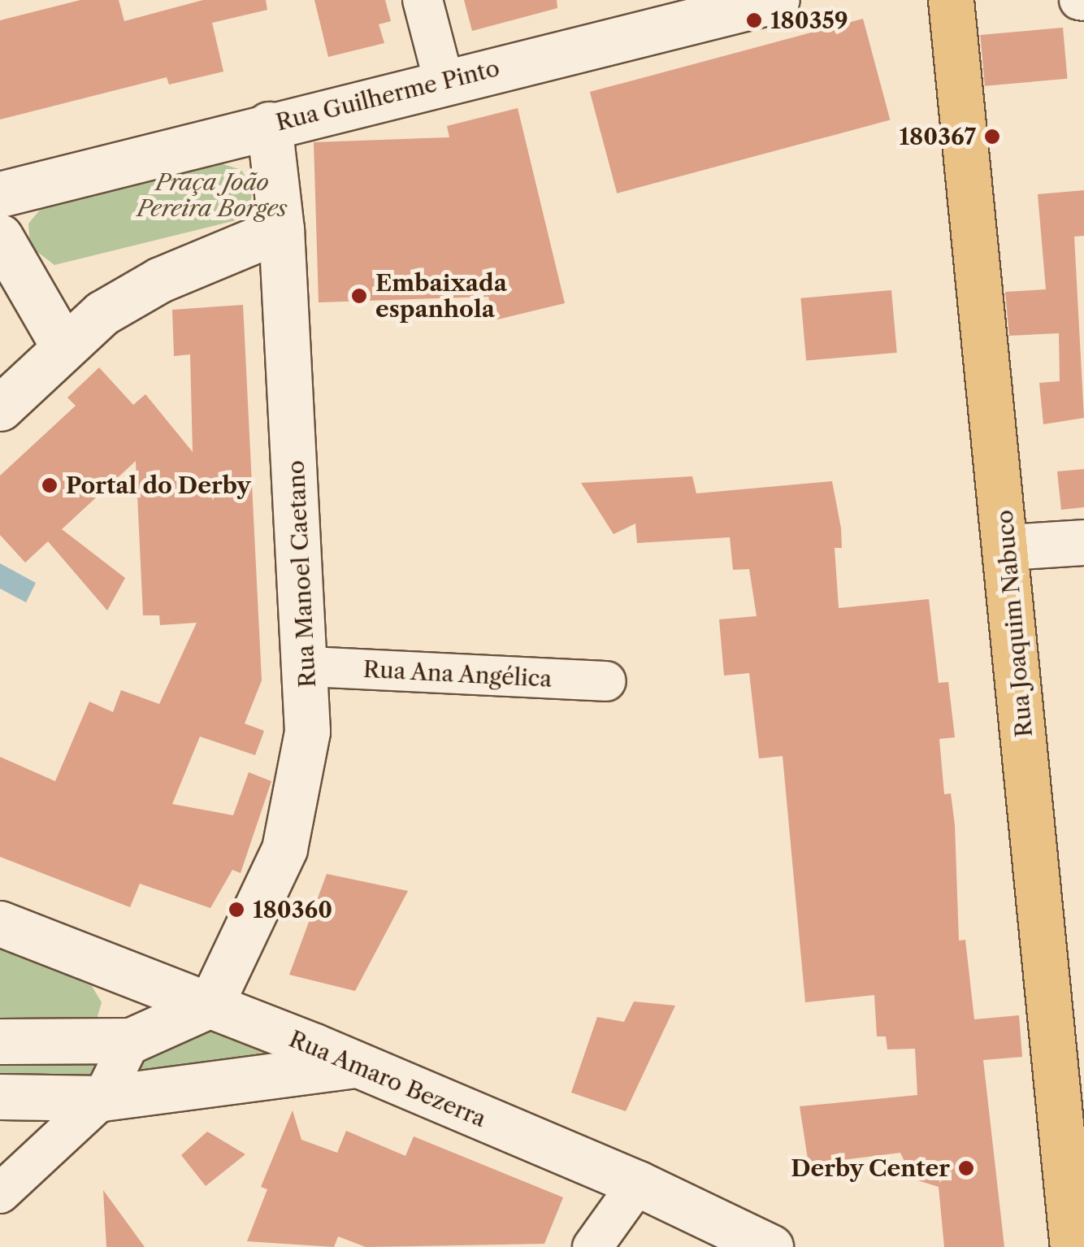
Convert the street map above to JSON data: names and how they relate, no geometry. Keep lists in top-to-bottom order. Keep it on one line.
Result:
{"streets":{"main road":["Rua Joaquim Nabuco"],"street":["Rua Guilherme Pinto","Rua Manoel Caetano","Rua Ana Angélica","Rua Amaro Bezerra"]},"crossings":[["Rua Guilherme Pinto","Rua Manoel Caetano"],["Rua Manoel Caetano","Rua Ana Angélica"],["Rua Manoel Caetano","Rua Amaro Bezerra"]],"parks":["Praça João Pereira Borges"],"places":["180359","180367","Embaixada espanhola","Portal do Derby","180360","Derby Center"]}
